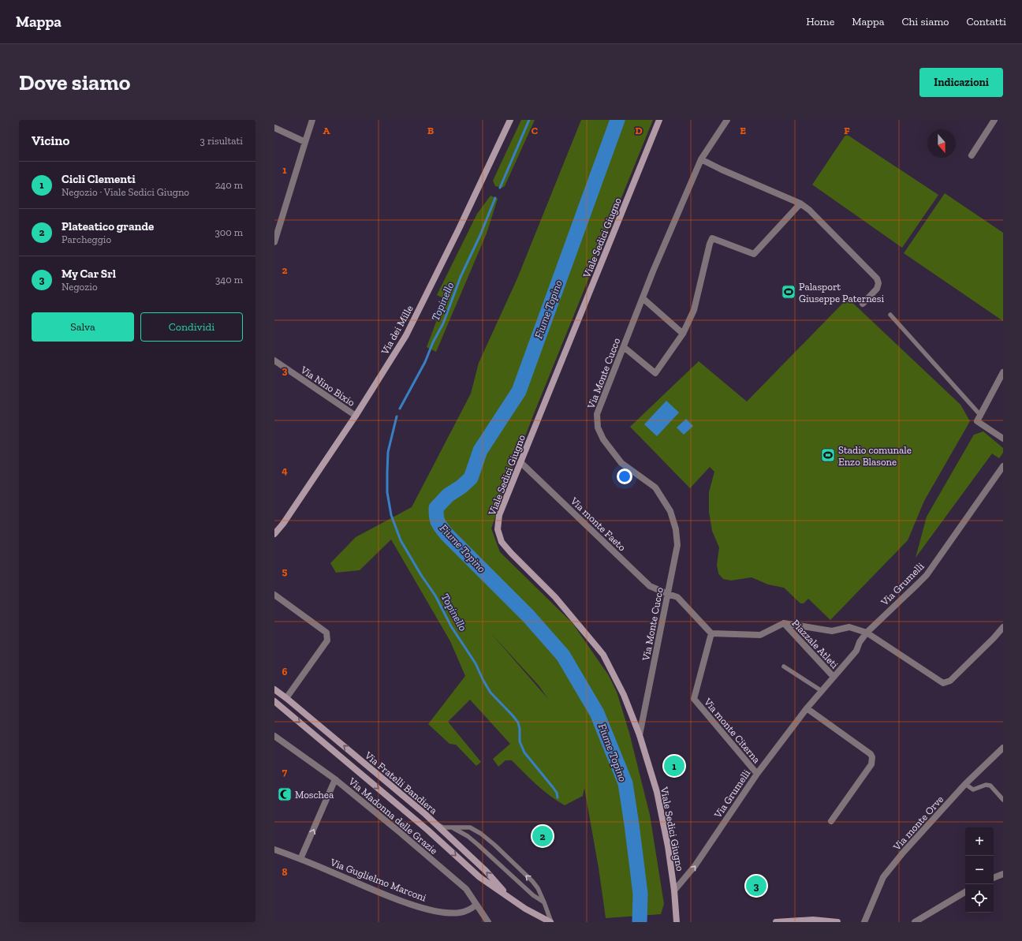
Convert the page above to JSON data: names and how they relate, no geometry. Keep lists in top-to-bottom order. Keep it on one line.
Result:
{"streets":{"main road":["Viale Sedici Giugno","Via dei Mille","Via Fratelli Bandiera"],"street":["Via Monte Cucco","Via Nino Bixio","Via monte Faeto","Via Grumelli","Piazzale Atleti","Via monte Citerna","Via Madonna delle Grazie","Via monte Orve","Via Guglielmo Marconi"]},"crossings":[["Viale Sedici Giugno","Via Monte Cucco"],["Viale Sedici Giugno","Via monte Faeto"],["Viale Sedici Giugno","Via Grumelli"],["Via dei Mille","Via Nino Bixio"],["Via Monte Cucco","Via monte Faeto"],["Via Grumelli","Piazzale Atleti"],["Via Grumelli","Via monte Citerna"],["Piazzale Atleti","Via monte Citerna"],["Via Madonna delle Grazie","Via Guglielmo Marconi"]],"water":["Topinello","Fiume Topino"],"places":{"sports":["Palasport Giuseppe Paternesi","Stadio comunale Enzo Blasone"],"mosque":["Moschea"]},"north":"bottom","page":{"header":"Mappa","nav":["Home","Mappa","Chi siamo","Contatti"],"buttons":["Indicazioni",["Salva","Condividi"]],"title":"Dove siamo","heading":["Vicino","3 risultati"],"list":[{"mark":"1","name":"Cicli Clementi","note":"Negozio · Viale Sedici Giugno","value":"240 m"},{"mark":"2","name":"Plateatico grande","note":"Parcheggio","value":"300 m"},{"mark":"3","name":"My Car Srl","note":"Negozio","value":"340 m"}],"pins":["1","2","3"],"map_buttons":["+","−"]},"grid":{"columns":["A","B","C","D","E","F"],"rows":["1","2","3","4","5","6","7","8"]}}
